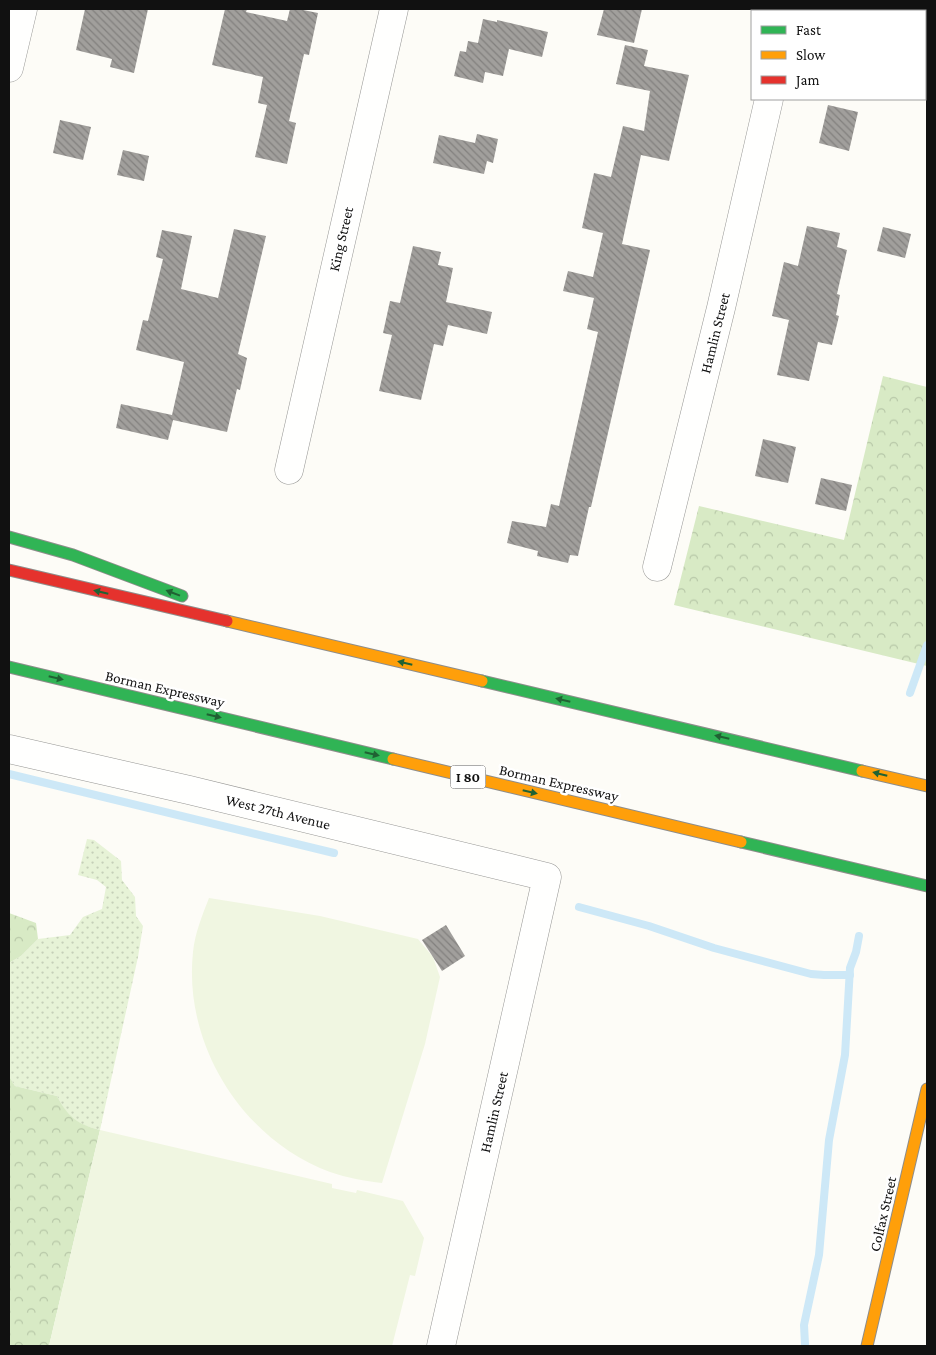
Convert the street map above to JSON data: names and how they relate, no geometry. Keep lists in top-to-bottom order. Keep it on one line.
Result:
{"streets":{"main road":["Borman Expressway","I 80","Colfax Street"],"street":["King Street","Hamlin Street","West 27th Avenue"]},"crossings":[["Hamlin Street","West 27th Avenue"]],"legend":["Fast","Slow","Jam"]}
